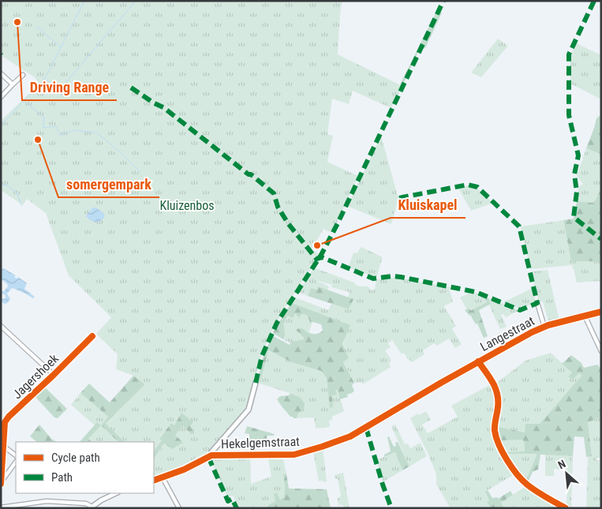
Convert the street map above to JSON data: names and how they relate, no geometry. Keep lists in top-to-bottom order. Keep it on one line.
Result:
{"streets":{"street":["Langestraat","Jagershoek","Hekelgemstraat"]},"crossings":[["Langestraat","Hekelgemstraat"]],"parks":["Kluizenbos"],"places":["Driving Range","somergempark","Kluiskapel"],"legend":["Cycle path","Path"],"north":"top left"}
